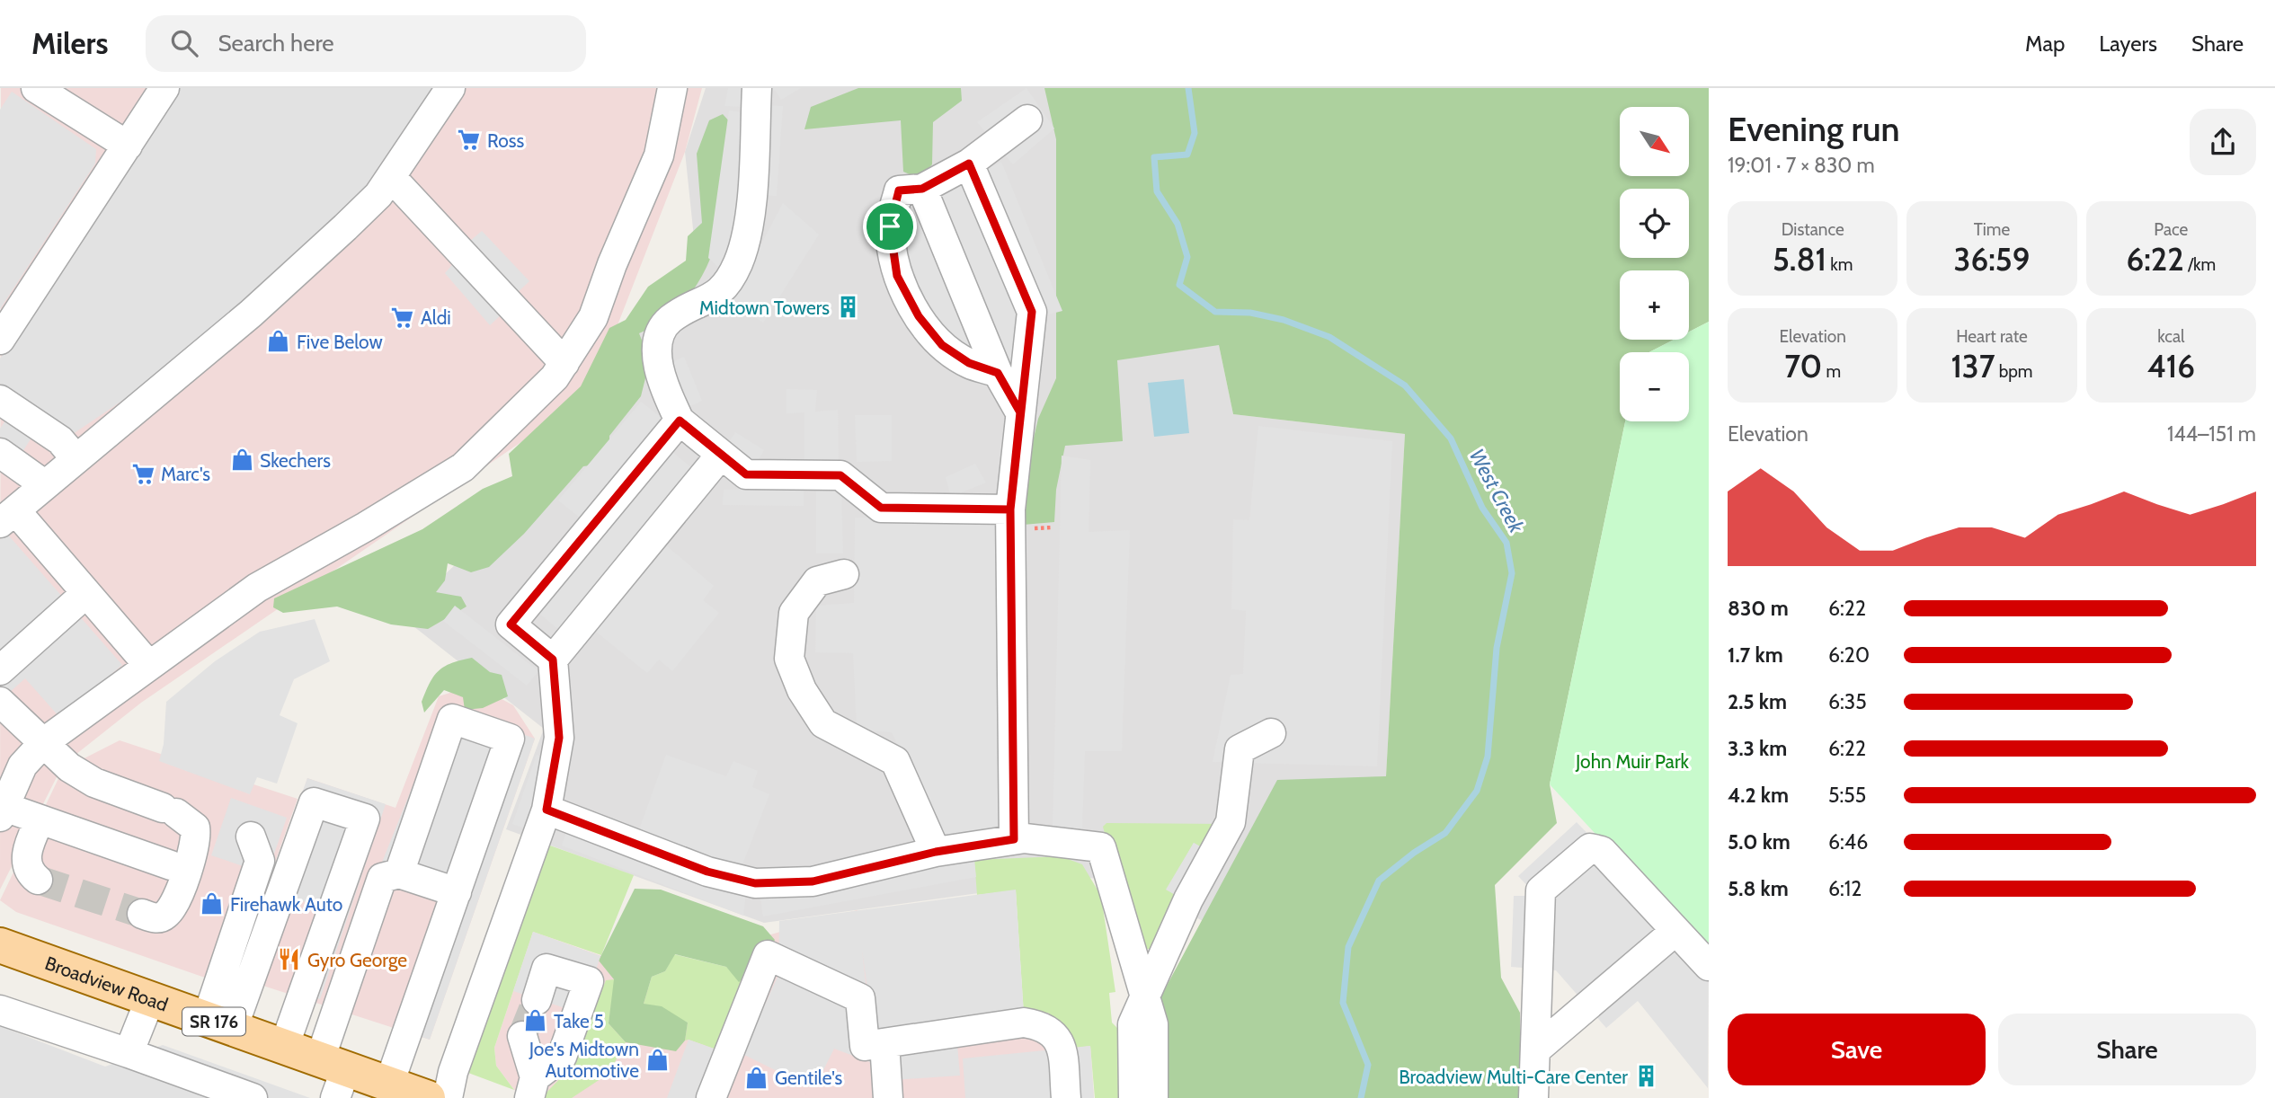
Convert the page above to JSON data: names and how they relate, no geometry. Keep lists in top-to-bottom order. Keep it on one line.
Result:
{"streets":{"main road":["Broadview Road","SR 176"]},"water":["West Creek"],"parks":["John Muir Park"],"places":{"supermarket":["Ross","Aldi","Marc's"],"building":["Midtown Towers","Broadview Multi-Care Center"],"shop":["Five Below","Skechers","Firehawk Auto","Take 5","Joe's Midtown Automotive","Gentile's"],"restaurant":["Gyro George"]},"north":"bottom right","page":{"header":"Milers","search":"Search here","nav":["Map","Layers","Share"],"heading":["Evening run","19:01 · 7 × 830 m"],"map_buttons":["+","−"],"stats":[["Distance","5.81 km"],["Time","36:59"],["Pace","6:22 /km"],["Elevation","70 m"],["Heart rate","137 bpm"],["kcal","416"]],"chart":["Elevation","144–151 m"],"list":[{"name":"830 m","note":"6:22"},{"name":"1.7 km","note":"6:20"},{"name":"2.5 km","note":"6:35"},{"name":"3.3 km","note":"6:22"},{"name":"4.2 km","note":"5:55"},{"name":"5.0 km","note":"6:46"},{"name":"5.8 km","note":"6:12"}],"buttons":["Save","Share"]}}
